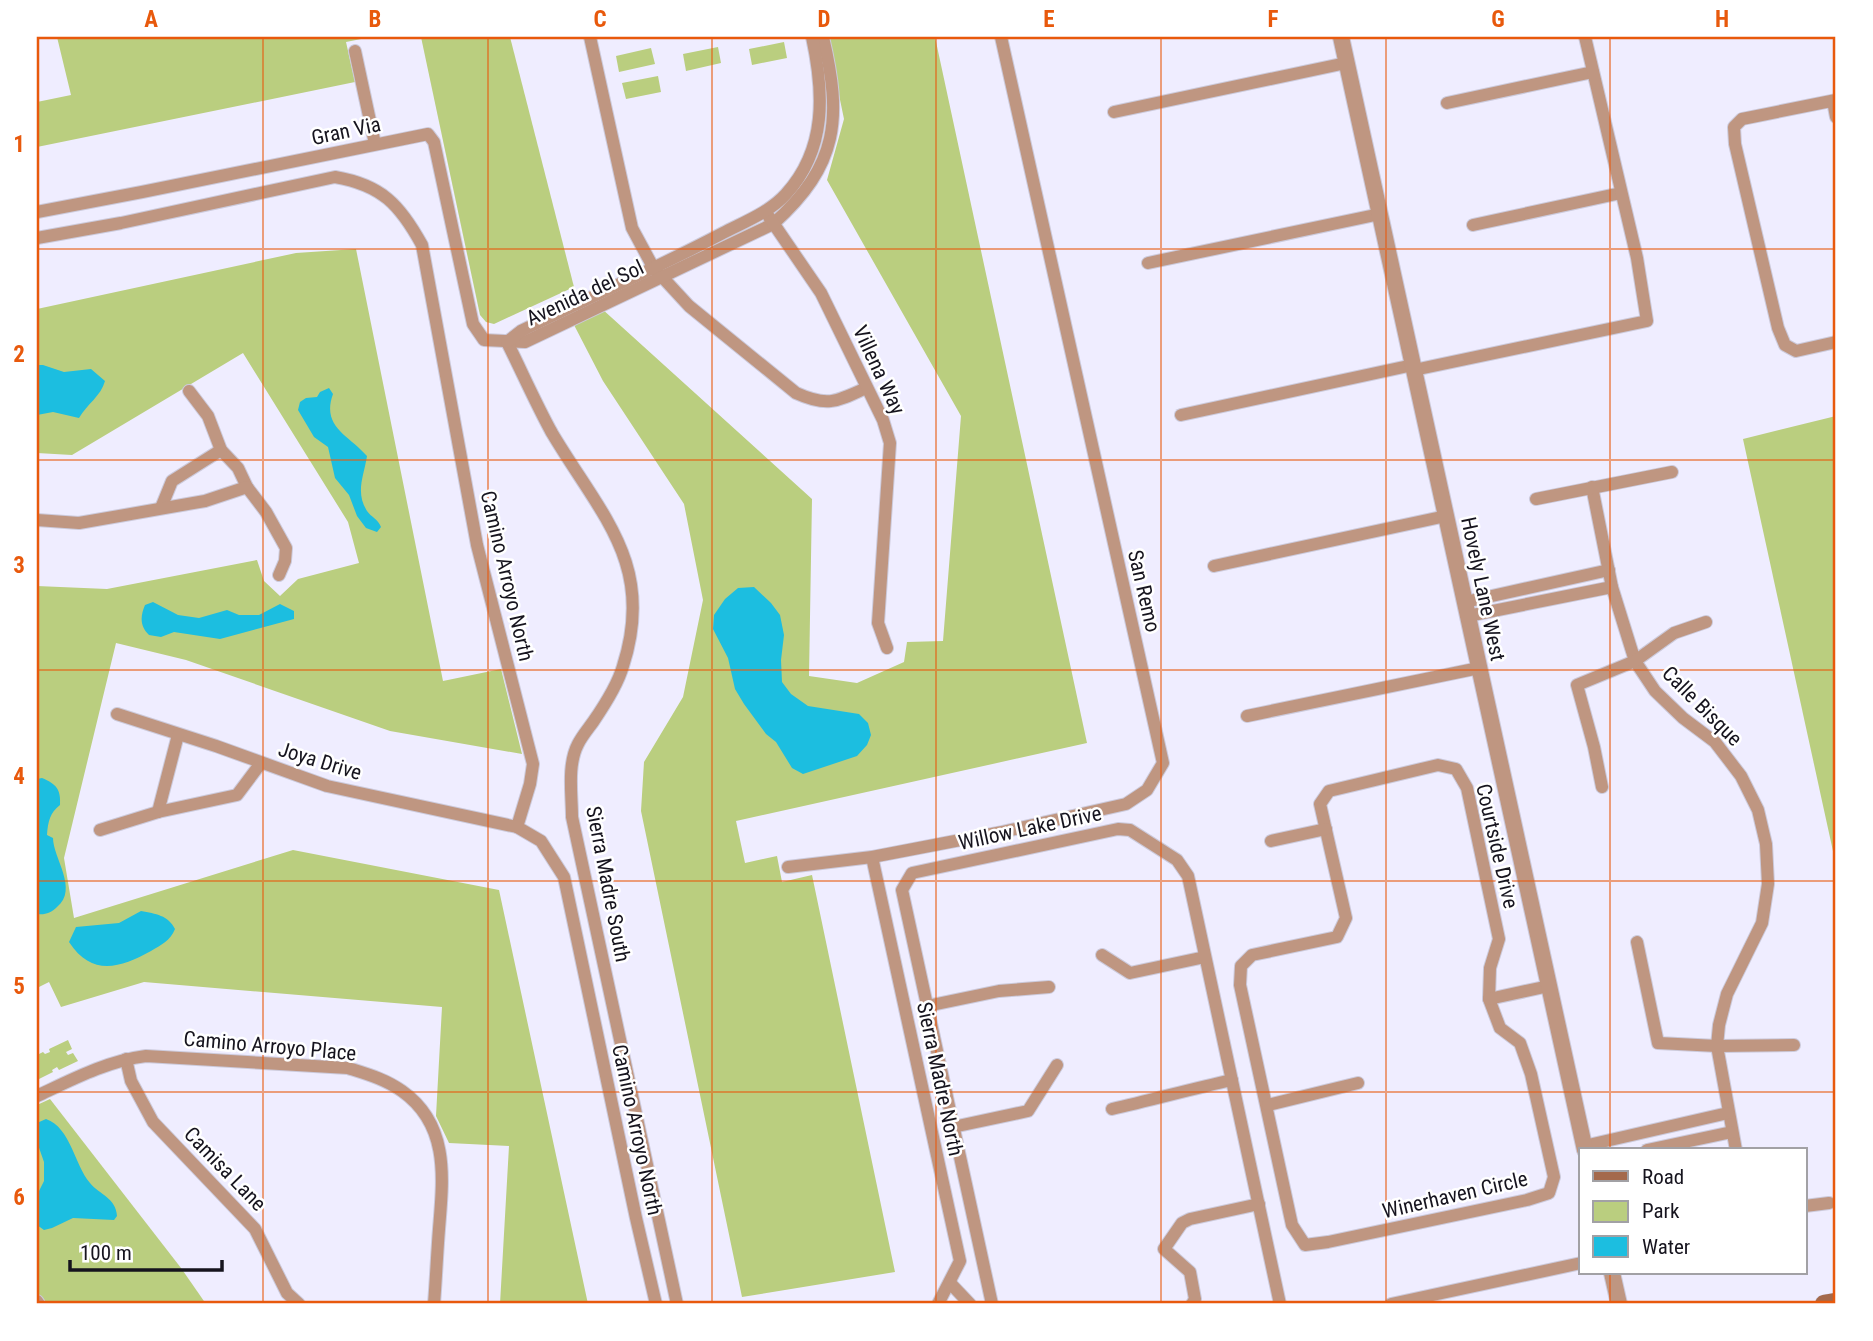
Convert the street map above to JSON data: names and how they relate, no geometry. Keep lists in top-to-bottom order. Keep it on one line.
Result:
{"streets":{"street":["Gran Via","Avenida del Sol","Villena Way","Camino Arroyo North","Hovely Lane West","San Remo","Calle Bisque","Joya Drive","Willow Lake Drive","Courtside Drive","Sierra Madre South","Camino Arroyo Place","Sierra Madre North","Camisa Lane","Winerhaven Circle"]},"crossings":[["Gran Via","Avenida del Sol"],["Gran Via","Sierra Madre South"],["Avenida del Sol","Villena Way"],["Avenida del Sol","Sierra Madre South"],["Camino Arroyo North","Joya Drive"],["San Remo","Sierra Madre North"],["Courtside Drive","Winerhaven Circle"],["Camino Arroyo Place","Camisa Lane"]],"legend":["Road","Park","Water"],"scale_bar":"100 m","grid":{"columns":["A","B","C","D","E","F","G","H"],"rows":["1","2","3","4","5","6"]}}
